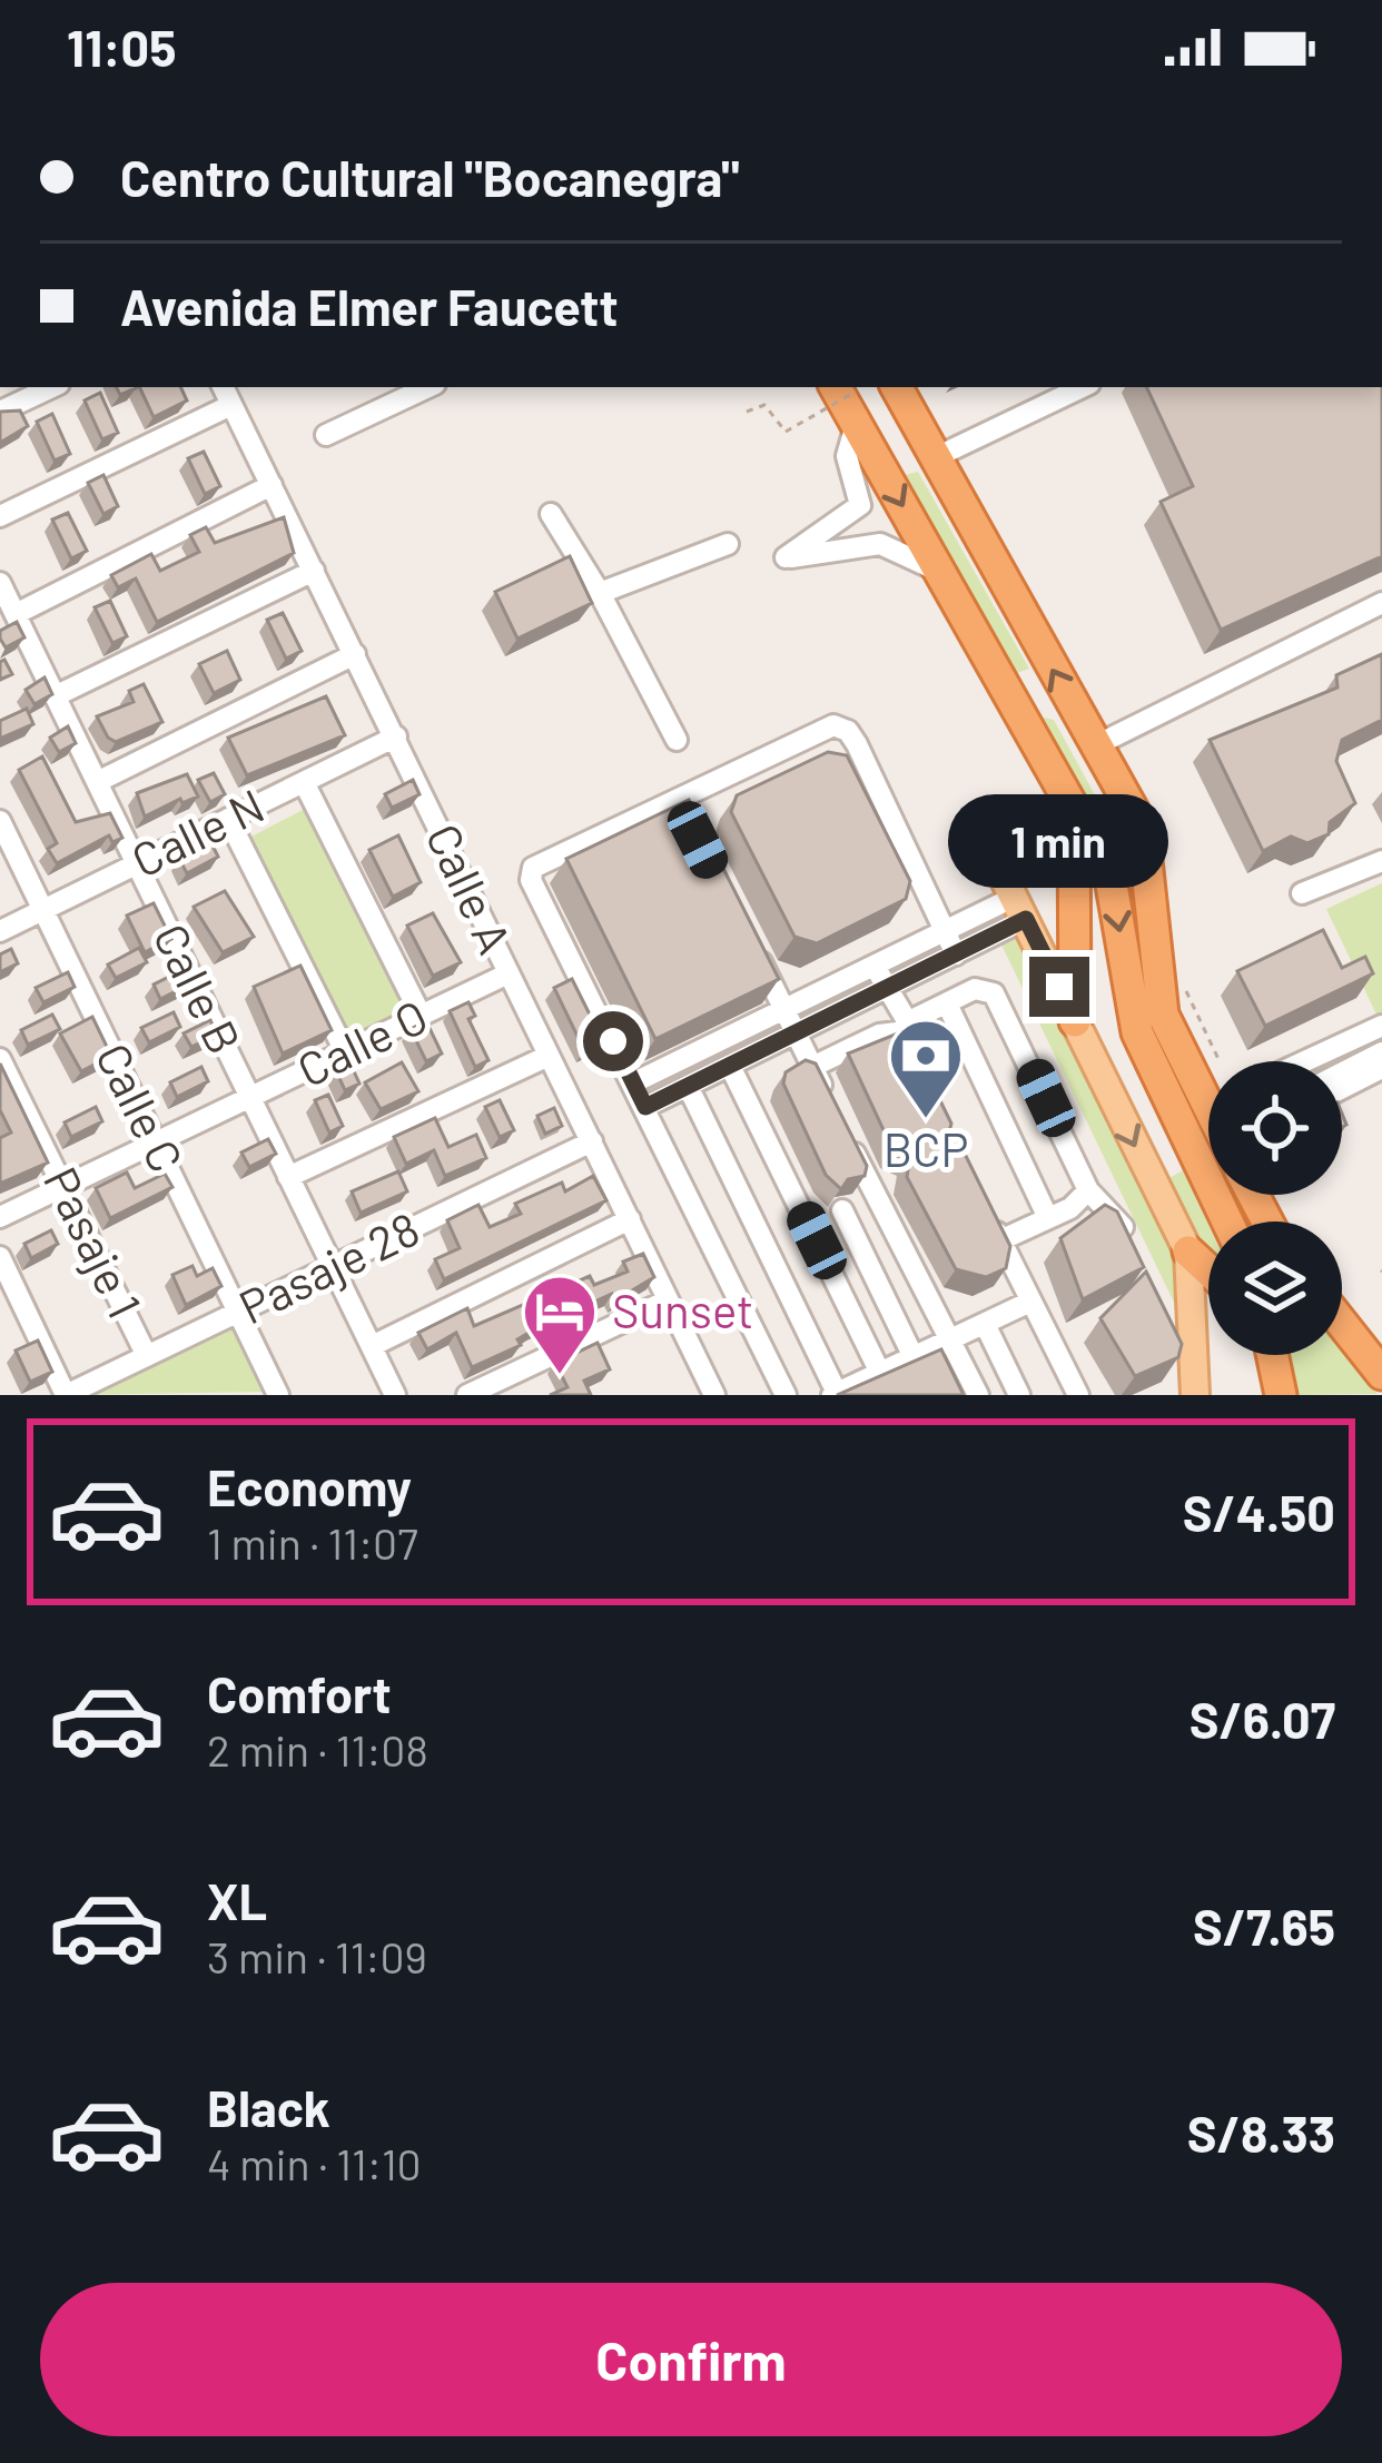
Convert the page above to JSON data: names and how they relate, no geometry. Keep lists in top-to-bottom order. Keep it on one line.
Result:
{"streets":{"street":["Calle N","Calle A","Calle B","Calle O","Calle C","Pasaje 1","Pasaje 28"]},"crossings":[["Calle N","Calle A"],["Calle N","Calle B"],["Calle N","Calle C"],["Calle A","Calle O"],["Calle A","Pasaje 28"],["Calle B","Calle O"],["Calle B","Pasaje 28"],["Calle O","Calle C"],["Calle O","Pasaje 1"],["Calle C","Pasaje 28"],["Pasaje 1","Pasaje 28"]],"places":{"bank":["BCP"],"hotel":["Sunset"]},"page":{"status":"11:05","banner":["Centro Cultural \"Bocanegra\"","Avenida Elmer Faucett"],"bubble":"1 min","list":[{"name":"Economy","note":"1 min · 11:07","value":"S/4.50"},{"name":"Comfort","note":"2 min · 11:08","value":"S/6.07"},{"name":"XL","note":"3 min · 11:09","value":"S/7.65"},{"name":"Black","note":"4 min · 11:10","value":"S/8.33"}],"buttons":"Confirm"}}
